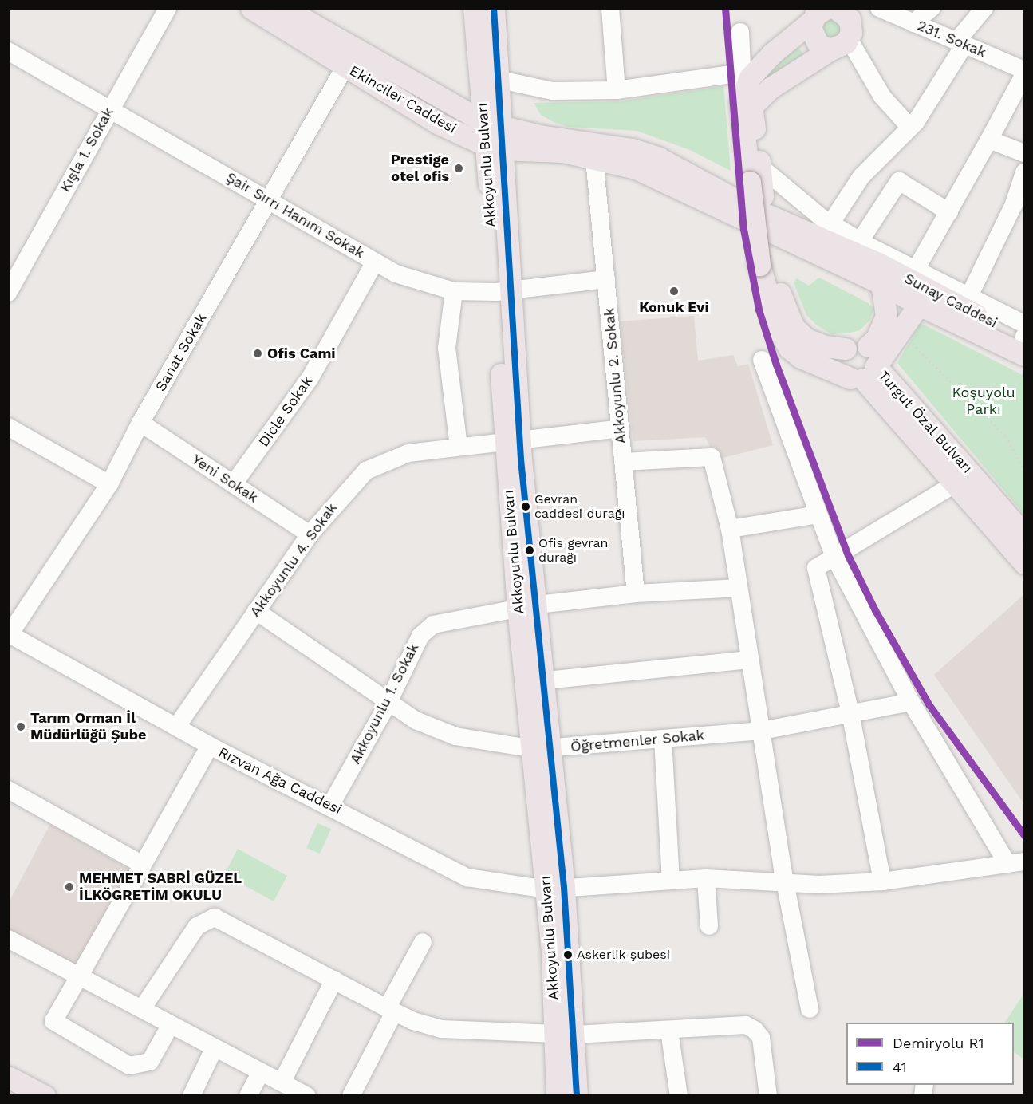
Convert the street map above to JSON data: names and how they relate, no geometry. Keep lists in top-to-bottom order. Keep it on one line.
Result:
{"streets":{"main road":["Ekinciler Caddesi","Akkoyunlu Bulvarı","Sunay Caddesi","Turgut Özal Bulvarı"],"street":["231. Sokak","Kışla 1. Sokak","Şair Sırrı Hanım Sokak","Sanat Sokak","Akkoyunlu 2. Sokak","Dicle Sokak","Yeni Sokak","Akkoyunlu 4. Sokak","Akkoyunlu 1. Sokak","Öğretmenler Sokak","Rızvan Ağa Caddesi"]},"crossings":[["Ekinciler Caddesi","Akkoyunlu Bulvarı"],["Ekinciler Caddesi","Sanat Sokak"],["Ekinciler Caddesi","Akkoyunlu 2. Sokak"],["Kışla 1. Sokak","Şair Sırrı Hanım Sokak"],["Akkoyunlu Bulvarı","Şair Sırrı Hanım Sokak"],["Akkoyunlu Bulvarı","Akkoyunlu 4. Sokak"],["Akkoyunlu Bulvarı","Akkoyunlu 1. Sokak"],["Akkoyunlu Bulvarı","Öğretmenler Sokak"],["Akkoyunlu Bulvarı","Rızvan Ağa Caddesi"],["Şair Sırrı Hanım Sokak","Sanat Sokak"],["Şair Sırrı Hanım Sokak","Akkoyunlu 2. Sokak"],["Şair Sırrı Hanım Sokak","Dicle Sokak"],["Sunay Caddesi","Turgut Özal Bulvarı"],["Sanat Sokak","Yeni Sokak"],["Sanat Sokak","Rızvan Ağa Caddesi"],["Akkoyunlu 2. Sokak","Akkoyunlu 4. Sokak"],["Akkoyunlu 2. Sokak","Akkoyunlu 1. Sokak"],["Dicle Sokak","Yeni Sokak"],["Yeni Sokak","Akkoyunlu 4. Sokak"],["Akkoyunlu 4. Sokak","Öğretmenler Sokak"],["Akkoyunlu 4. Sokak","Rızvan Ağa Caddesi"],["Akkoyunlu 1. Sokak","Öğretmenler Sokak"],["Akkoyunlu 1. Sokak","Rızvan Ağa Caddesi"]],"parks":["Koşuyolu Parkı"],"places":["Prestige otel ofis","Konuk Evi","Ofis Cami","Gevran caddesi durağı","Ofis gevran durağı","Tarım Orman İl Müdürlüğü Şube","MEHMET SABRİ GÜZEL İLKÖGRETİM OKULU","Askerlik şubesi"],"lines":["rail line R1","transit line 41"],"legend":["Demiryolu R1","41"]}
